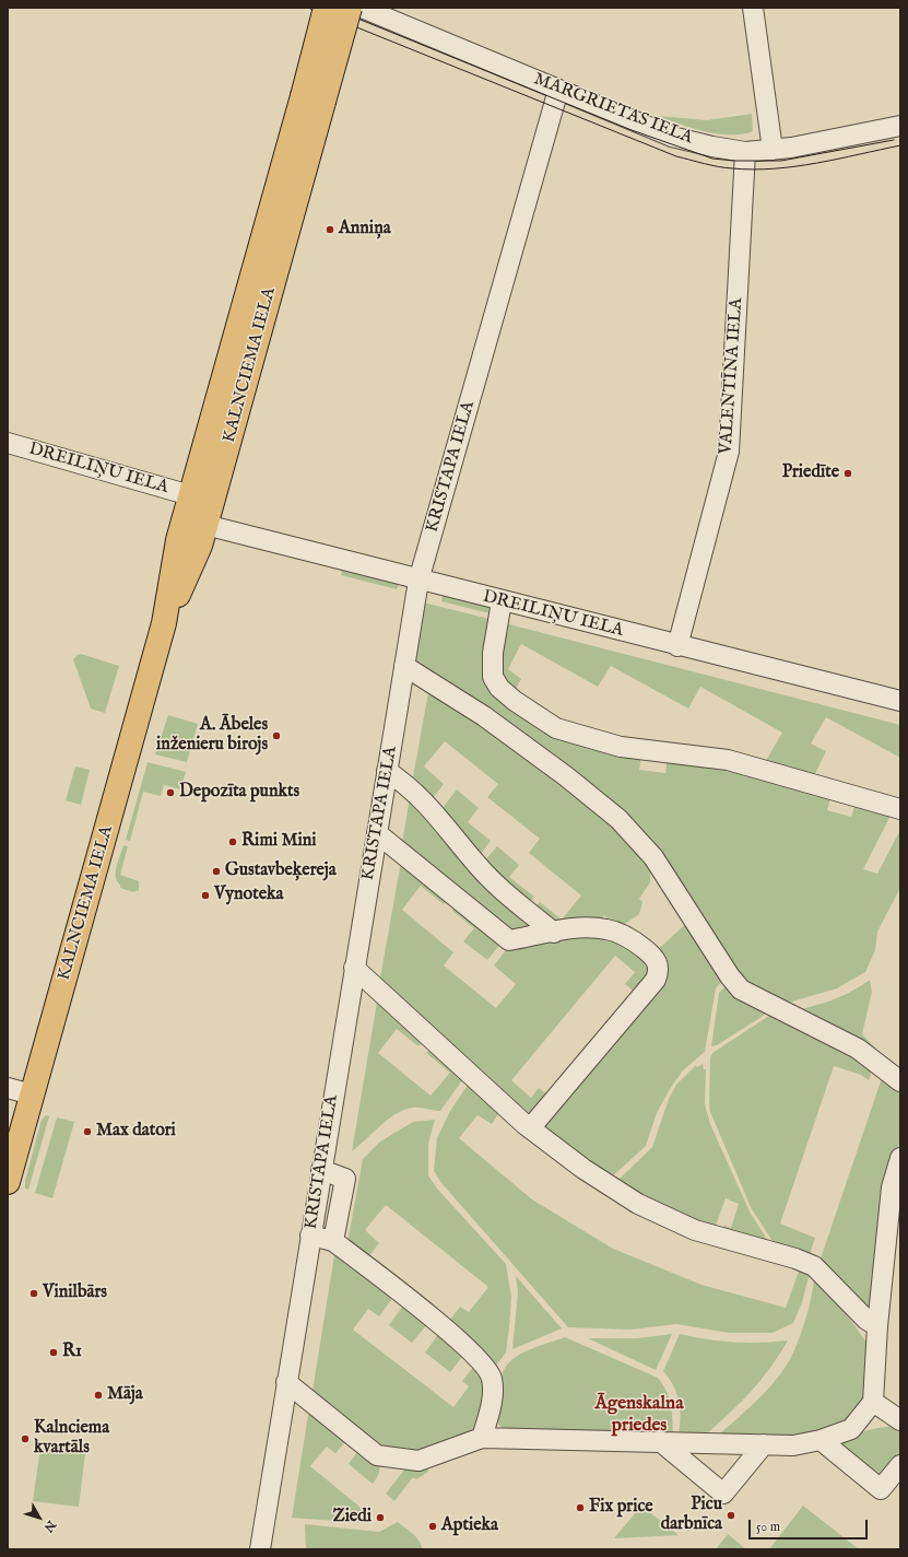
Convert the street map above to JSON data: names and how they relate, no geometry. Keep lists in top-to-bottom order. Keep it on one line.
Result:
{"streets":{"main road":["KALNCIEMA IELA"],"street":["MARGRIETAS IELA","VALENTĪNA IELA","KRISTAPA IELA","DREILIŅU IELA"]},"crossings":[["MARGRIETAS IELA","VALENTĪNA IELA"],["MARGRIETAS IELA","KRISTAPA IELA"],["KALNCIEMA IELA","DREILIŅU IELA"],["VALENTĪNA IELA","DREILIŅU IELA"],["KRISTAPA IELA","DREILIŅU IELA"]],"districts":["Āgenskalna priedes"],"places":["Anniņa","Priedīte","A. Ābeles inženieru birojs","Depozīta punkts","Rimi Mini","Gustavbeķereja","Vynoteka","Max datori","Vinilbārs","R1","Māja","Kalnciema kvartāls","Fix price","Picu darbnīca","Ziedi","Aptieka"],"scale_bar":"50 m","north":"bottom right"}
